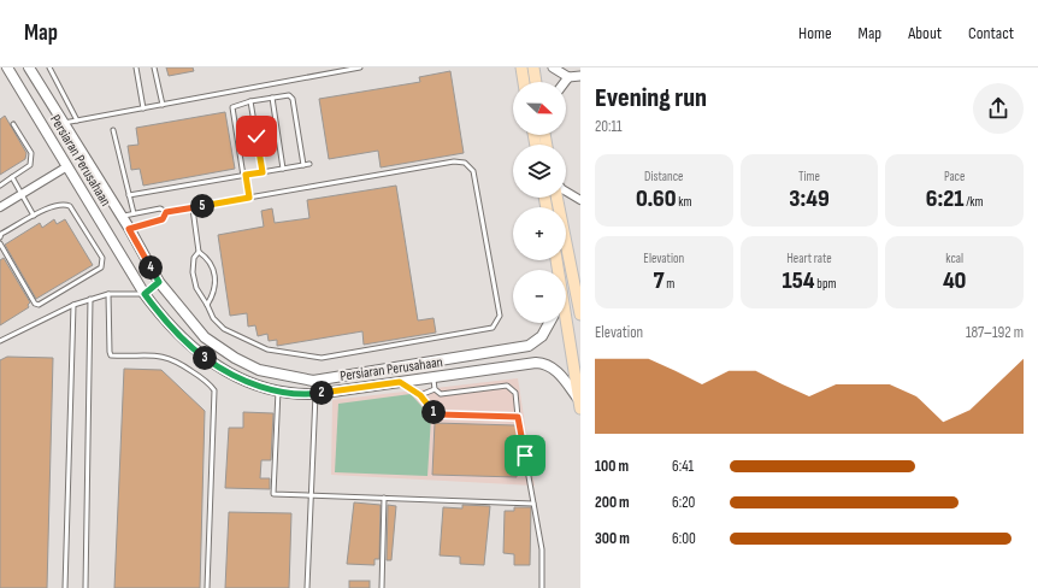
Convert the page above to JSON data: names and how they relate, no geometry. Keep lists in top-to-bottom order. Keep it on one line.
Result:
{"streets":{"main road":["Persiaran Perusahaan"]},"north":"right","page":{"header":"Map","nav":["Home","Map","About","Contact"],"heading":["Evening run","20:11"],"map_buttons":["+","−"],"stats":[["Distance","0.60 km"],["Time","3:49"],["Pace","6:21 /km"],["Elevation","7 m"],["Heart rate","154 bpm"],["kcal","40"]],"pins":["5","4","3","2","1"],"chart":["Elevation","187–192 m"],"list":[{"name":"100 m","note":"6:41"},{"name":"200 m","note":"6:20"},{"name":"300 m","note":"6:00"}]}}
